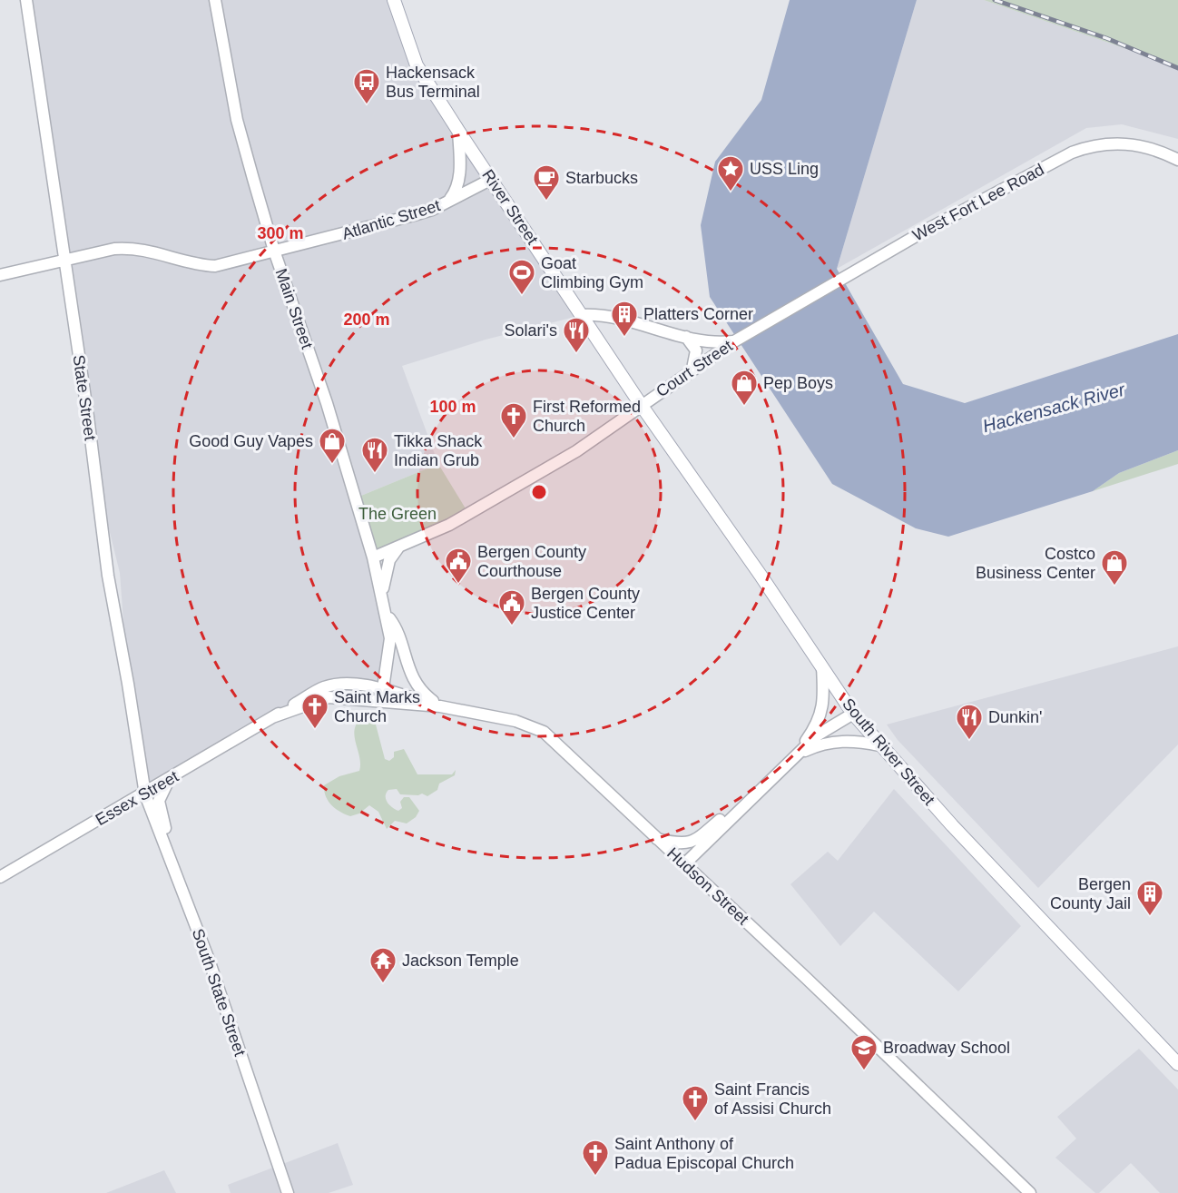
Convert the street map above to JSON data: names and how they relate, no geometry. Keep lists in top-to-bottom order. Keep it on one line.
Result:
{"streets":{"main road":["West Fort Lee Road","River Street","Atlantic Street","Main Street","Court Street","State Street","South River Street","Essex Street","Hudson Street","South State Street"]},"crossings":[["West Fort Lee Road","Court Street"],["River Street","Atlantic Street"],["River Street","Court Street"],["River Street","South River Street"],["Atlantic Street","Main Street"],["Atlantic Street","State Street"],["Main Street","Court Street"],["Main Street","Essex Street"],["Main Street","Hudson Street"],["Court Street","South River Street"],["State Street","Essex Street"],["State Street","South State Street"],["Essex Street","Hudson Street"],["Essex Street","South State Street"]],"water":["Hackensack River"],"parks":["The Green"],"places":{"bus stop":["Hackensack Bus Terminal"],"place":["USS Ling"],"cafe":["Starbucks"],"sports":["Goat Climbing Gym"],"building":["Platters Corner","Bergen County Jail"],"restaurant":["Solari's","Tikka Shack Indian Grub","Dunkin'"],"shop":["Pep Boys","Good Guy Vapes","Costco Business Center"],"church":["First Reformed Church","Saint Marks Church","Saint Francis of Assisi Church","Saint Anthony of Padua Episcopal Church"],"public building":["Bergen County Courthouse","Bergen County Justice Center"],"temple":["Jackson Temple"],"school or university":["Broadway School"]},"rings":["300 m","200 m","100 m"]}
